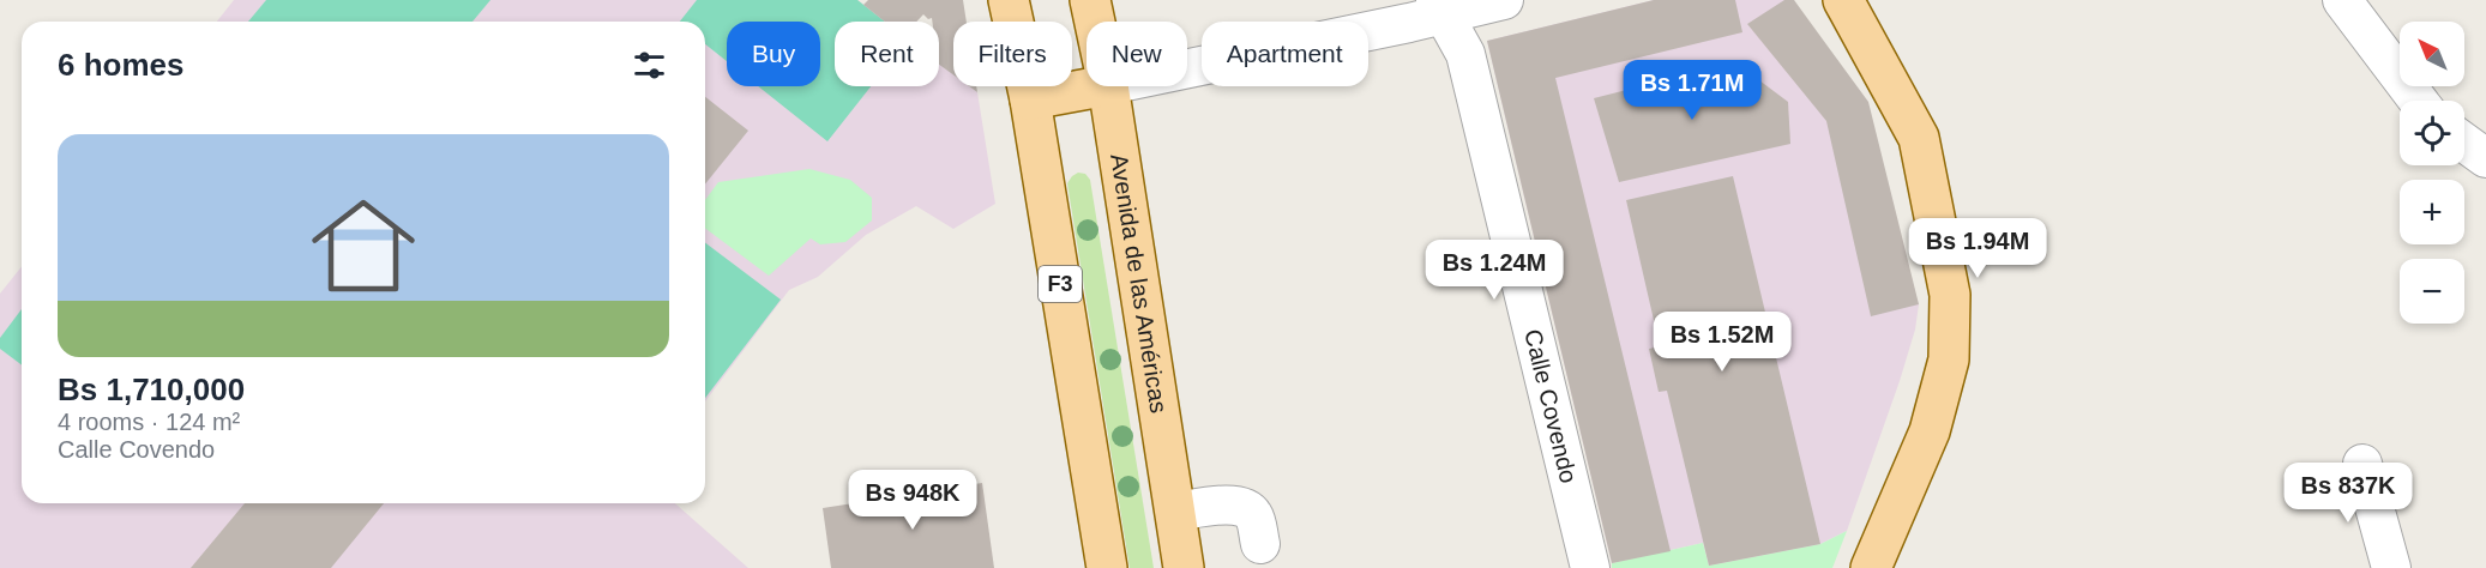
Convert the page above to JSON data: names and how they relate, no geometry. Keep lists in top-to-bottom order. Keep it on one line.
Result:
{"streets":{"main road":["F3","Avenida de las Américas"],"street":["Calle Covendo"]},"north":"top left","page":{"map_buttons":["+","−"],"chip":["Buy","Rent","Filters","New","Apartment"],"heading":"6 homes","price":["Bs 1.71M","Bs 1.94M","Bs 1.24M","Bs 1.52M","Bs 837K","Bs 948K"],"list":[{"name":"Bs 1,710,000","note":"4 rooms · 124 m² · Calle Covendo"}]}}
